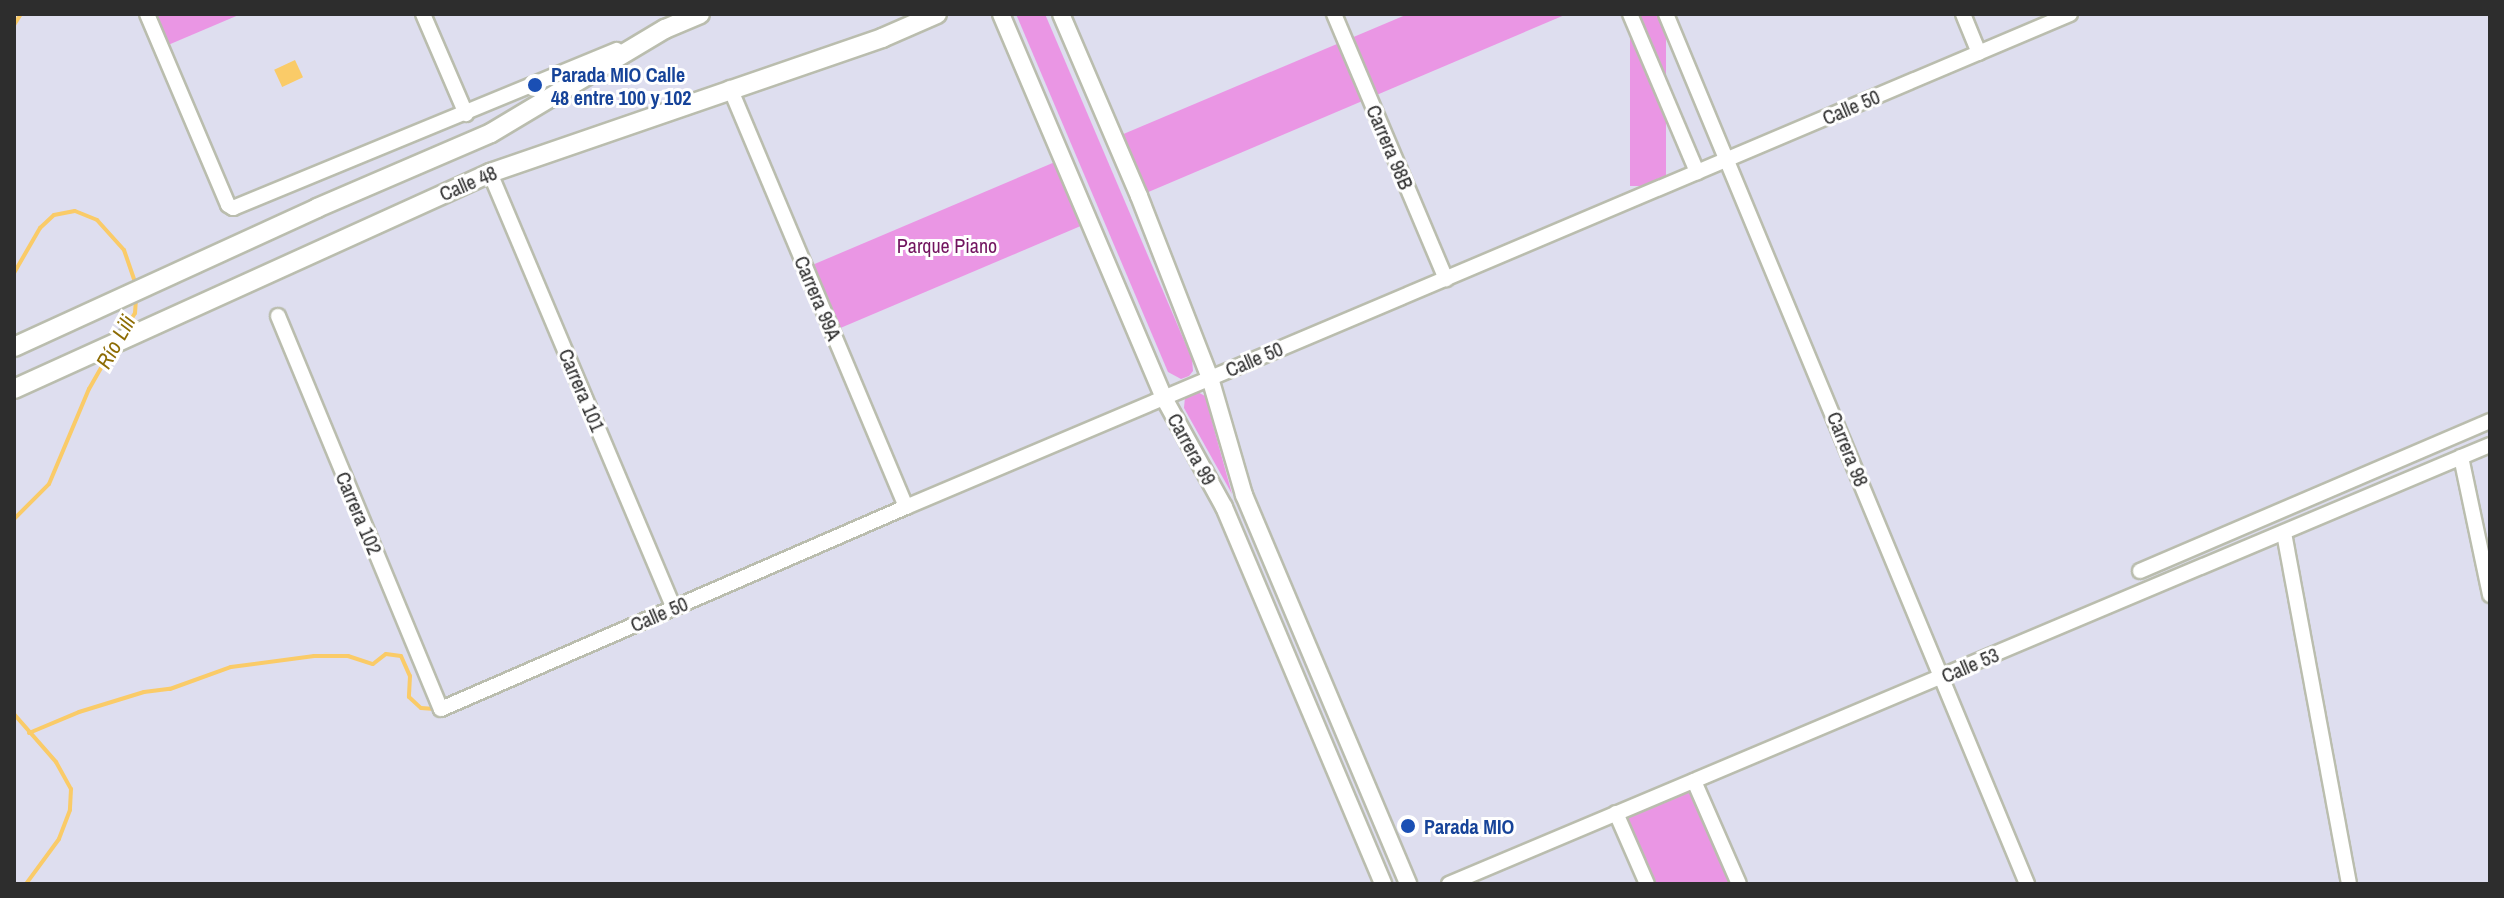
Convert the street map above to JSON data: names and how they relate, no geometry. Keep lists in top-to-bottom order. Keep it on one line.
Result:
{"streets":{"main road":["Calle 48"],"street":["Calle 50","Carrera 98B","Carrera 99A","Carrera 101","Carrera 99","Carrera 98","Carrera 102","Calle 53"]},"crossings":[["Calle 50","Carrera 98B"],["Calle 50","Carrera 99A"],["Calle 50","Carrera 101"],["Calle 50","Carrera 99"],["Calle 50","Carrera 98"],["Calle 50","Carrera 102"],["Calle 48","Carrera 99A"],["Calle 48","Carrera 101"],["Carrera 98","Calle 53"]],"water":["Río Lili"],"parks":["Parque Piano"],"places":["Parada MIO Calle 48 entre 100 y 102","Parada MIO"]}
